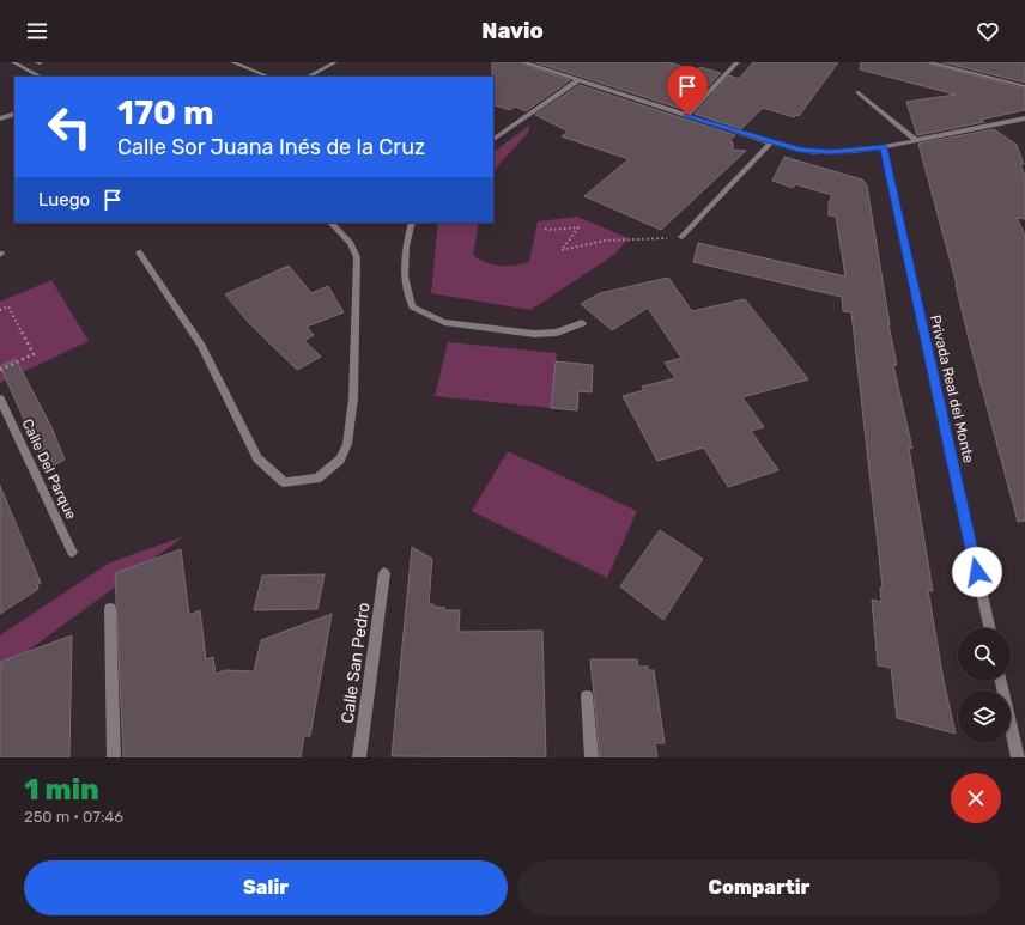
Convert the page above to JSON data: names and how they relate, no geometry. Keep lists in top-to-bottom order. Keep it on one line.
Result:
{"streets":{"street":["Privada Real del Monte","Calle Del Parque","Calle San Pedro"]},"page":{"header":"Navio","turn":["170 m","Calle Sor Juana Inés de la Cruz"],"then":"Luego","heading":["1 min","250 m · 07:46"],"buttons":["Salir","Compartir"]}}
